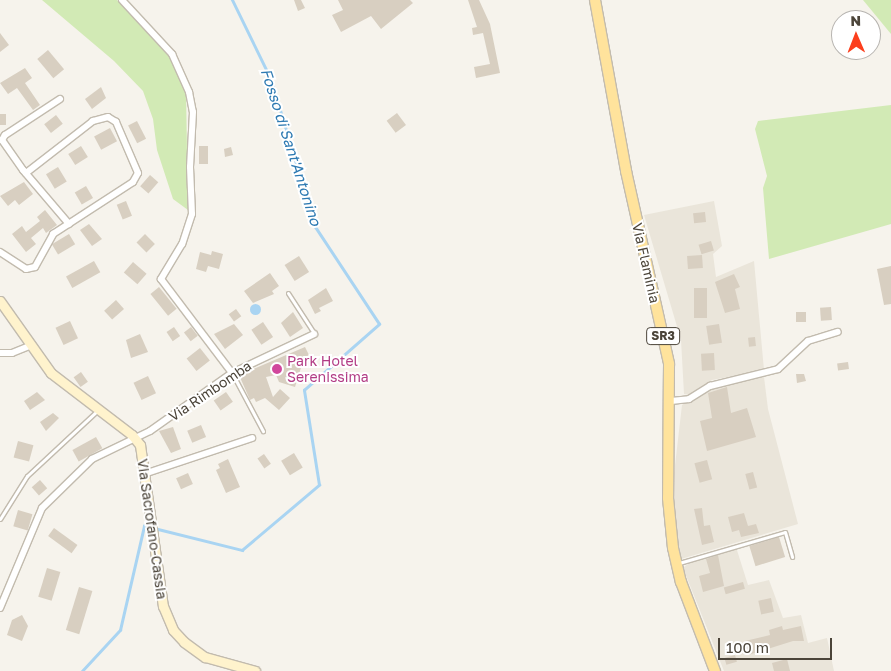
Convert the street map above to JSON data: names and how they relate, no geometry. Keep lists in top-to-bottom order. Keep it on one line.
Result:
{"streets":{"main road":["Via Flaminia","SR3"],"street":["Via Rimbomba","Via Sacrofano-Cassia"]},"crossings":[["Via Rimbomba","Via Sacrofano-Cassia"]],"water":["Fosso di Sant'Antonino"],"places":["Park Hotel Serenissima"],"scale_bar":"100 m","north":"top"}
